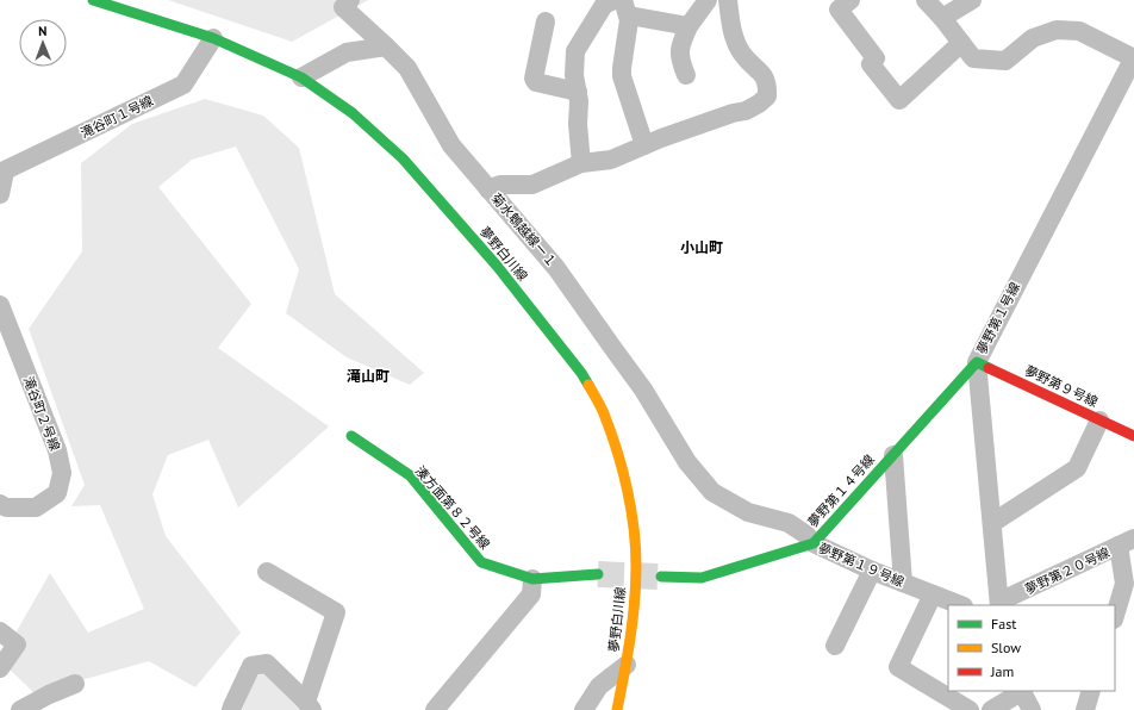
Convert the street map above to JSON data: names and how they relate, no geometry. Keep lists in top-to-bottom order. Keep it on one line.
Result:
{"streets":{"street":["滝谷町１号線","菊水鵯越線ー１","夢野白川線","夢野第１号線","夢野第９号線","滝谷町２号線","夢野第１４号線","湊方面第８２号線","夢野第１９号線","夢野第２０号線"]},"crossings":[["滝谷町１号線","夢野白川線"],["菊水鵯越線ー１","夢野第１９号線"],["夢野第１号線","夢野第９号線"],["夢野第１号線","夢野第１４号線"],["夢野第１号線","夢野第２０号線"],["夢野第９号線","夢野第１４号線"],["夢野第１４号線","夢野第１９号線"]],"districts":["小山町","滝山町"],"legend":["Fast","Slow","Jam"],"north":"top"}
